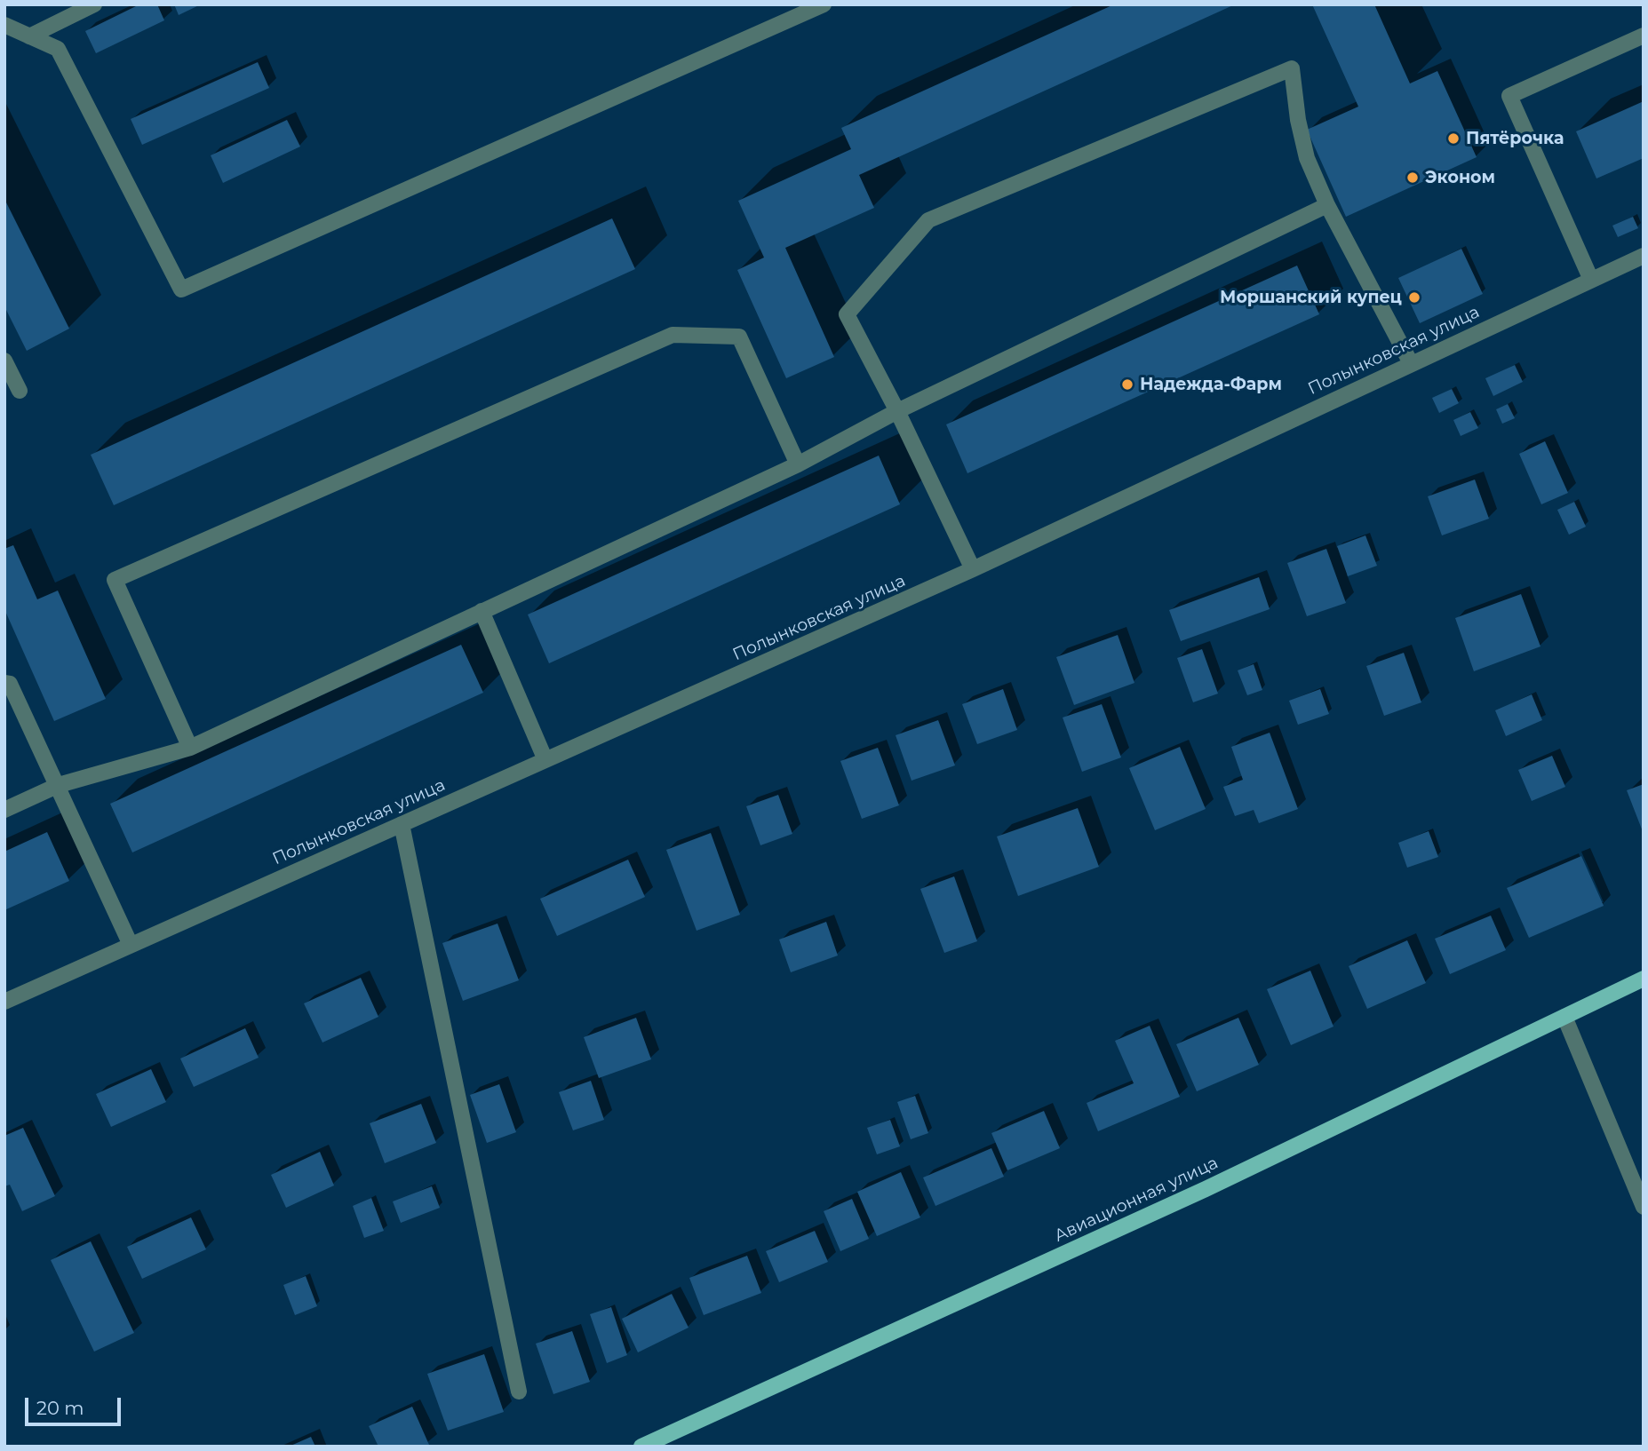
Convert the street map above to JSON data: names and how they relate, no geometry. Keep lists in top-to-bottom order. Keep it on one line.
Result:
{"streets":{"main road":["Авиационная улица"],"street":["Полынковская улица"]},"places":["Пятёрочка","Эконом","Моршанский купец","Надежда-Фарм"],"scale_bar":"20 m"}
